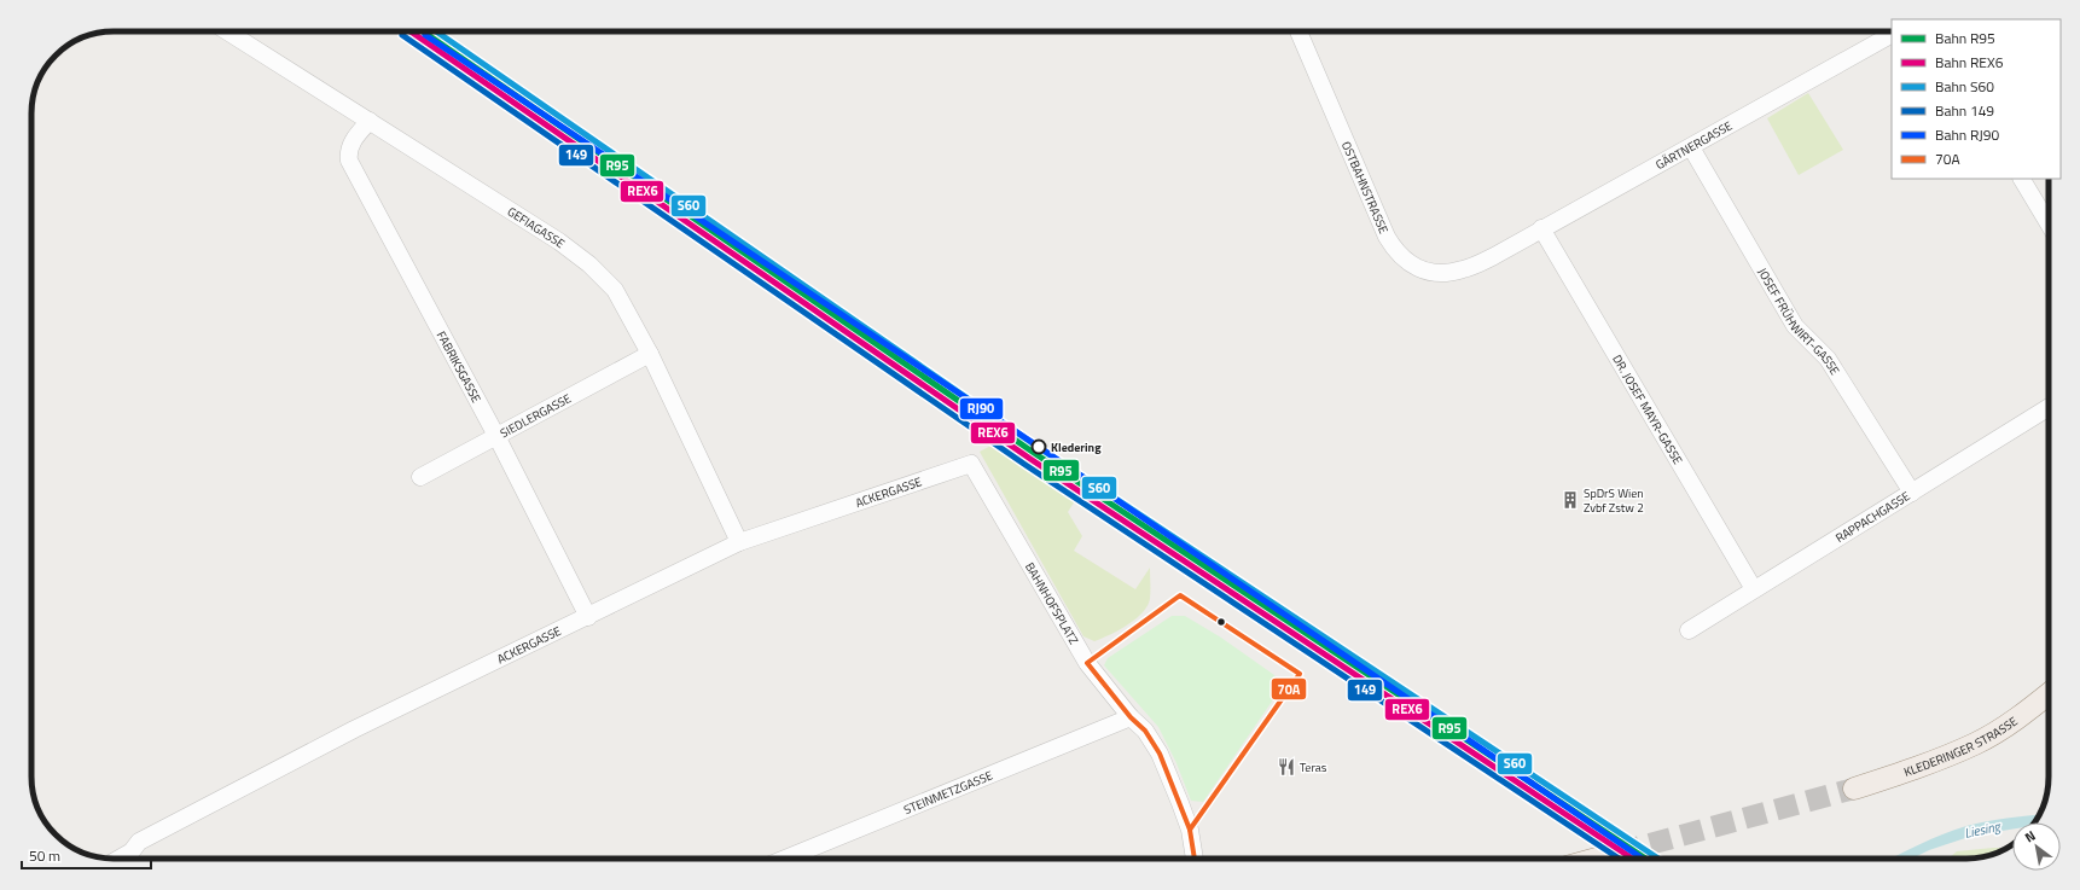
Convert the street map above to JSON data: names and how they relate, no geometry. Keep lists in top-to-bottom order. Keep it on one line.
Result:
{"streets":{"main road":["KLEDERINGER STRASSE"],"street":["GÄRTNERGASSE","OSTBAHNSTRASSE","GEFIAGASSE","JOSEF FRÜHWIRT-GASSE","FABRIKSGASSE","DR. JOSEF MAYR-GASSE","SIEDLERGASSE","ACKERGASSE","RAPPACHGASSE","BAHNHOFSPLATZ","STEINMETZGASSE"]},"crossings":[["GÄRTNERGASSE","OSTBAHNSTRASSE"],["GÄRTNERGASSE","JOSEF FRÜHWIRT-GASSE"],["GÄRTNERGASSE","DR. JOSEF MAYR-GASSE"],["GEFIAGASSE","FABRIKSGASSE"],["GEFIAGASSE","SIEDLERGASSE"],["GEFIAGASSE","ACKERGASSE"],["JOSEF FRÜHWIRT-GASSE","RAPPACHGASSE"],["FABRIKSGASSE","SIEDLERGASSE"],["FABRIKSGASSE","ACKERGASSE"],["DR. JOSEF MAYR-GASSE","RAPPACHGASSE"],["ACKERGASSE","BAHNHOFSPLATZ"],["BAHNHOFSPLATZ","STEINMETZGASSE"]],"water":["Liesing"],"places":{"other":["Kledering"],"building":["SpDrS Wien Zvbf Zstw 2"],"restaurant":["Teras"]},"lines":["rail line R95","rail line REX6","rail line S60","rail line 149","rail line RJ90","transit line 70A"],"legend":["Bahn R95","Bahn REX6","Bahn S60","Bahn 149","Bahn RJ90","70A"],"scale_bar":"50 m","north":"top left"}
